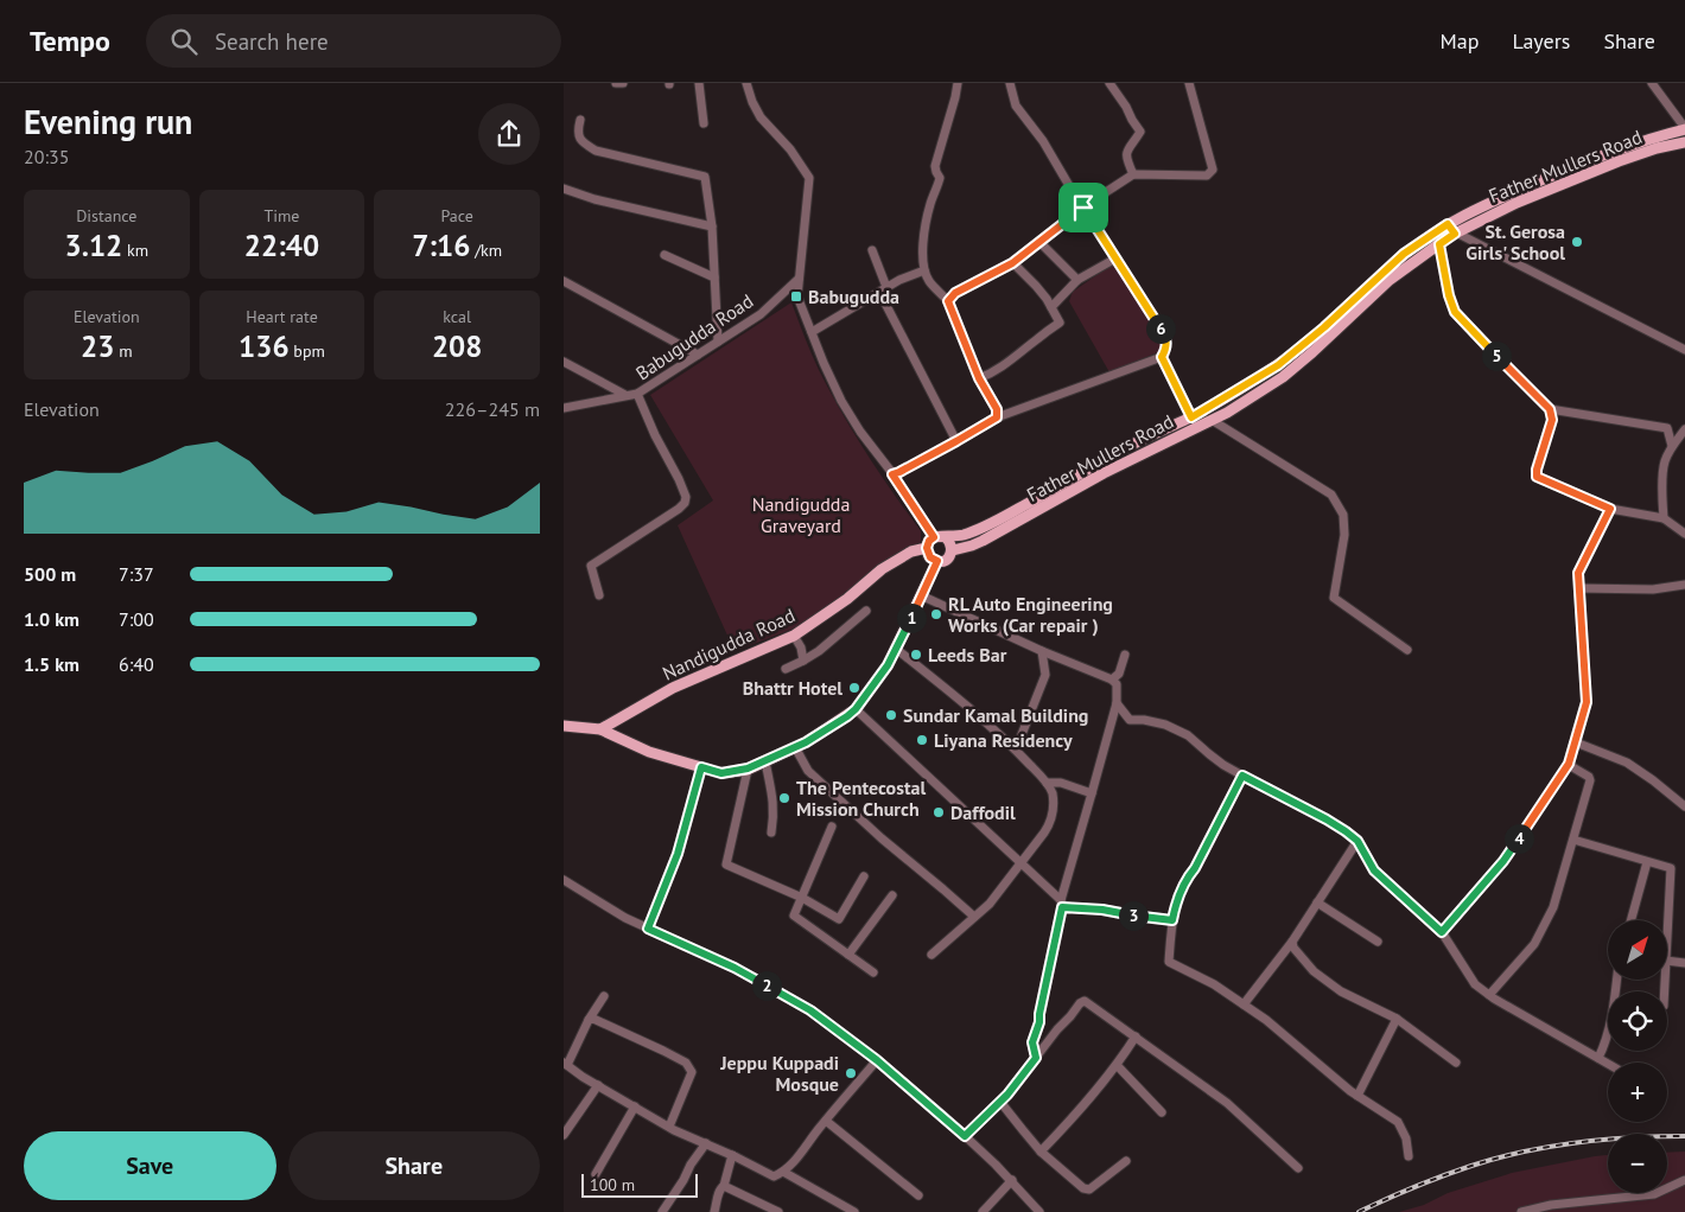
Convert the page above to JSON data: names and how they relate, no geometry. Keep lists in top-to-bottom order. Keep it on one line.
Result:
{"streets":{"main road":["Father Mullers Road","Nandigudda Road"],"street":["Babugudda Road"]},"crossings":[["Father Mullers Road","Nandigudda Road"]],"parks":["Nandigudda Graveyard"],"places":{"other":["St. Gerosa Girls' School","RL Auto Engineering Works (Car repair )","Leeds Bar","Bhattr Hotel","Sundar Kamal Building","Liyana Residency","The Pentecostal Mission Church","Daffodil","Jeppu Kuppadi Mosque"],"transit":["Babugudda"]},"scale_bar":"100 m","north":"top right","page":{"header":"Tempo","search":"Search here","nav":["Map","Layers","Share"],"heading":["Evening run","20:35"],"stats":[["Distance","3.12 km"],["Time","22:40"],["Pace","7:16 /km"],["Elevation","23 m"],["Heart rate","136 bpm"],["kcal","208"]],"pins":["6","5","1","4","3","2"],"chart":["Elevation","226–245 m"],"list":[{"name":"500 m","note":"7:37"},{"name":"1.0 km","note":"7:00"},{"name":"1.5 km","note":"6:40"}],"map_buttons":["+","−"],"buttons":["Save","Share"],"scale":"100 m"}}
